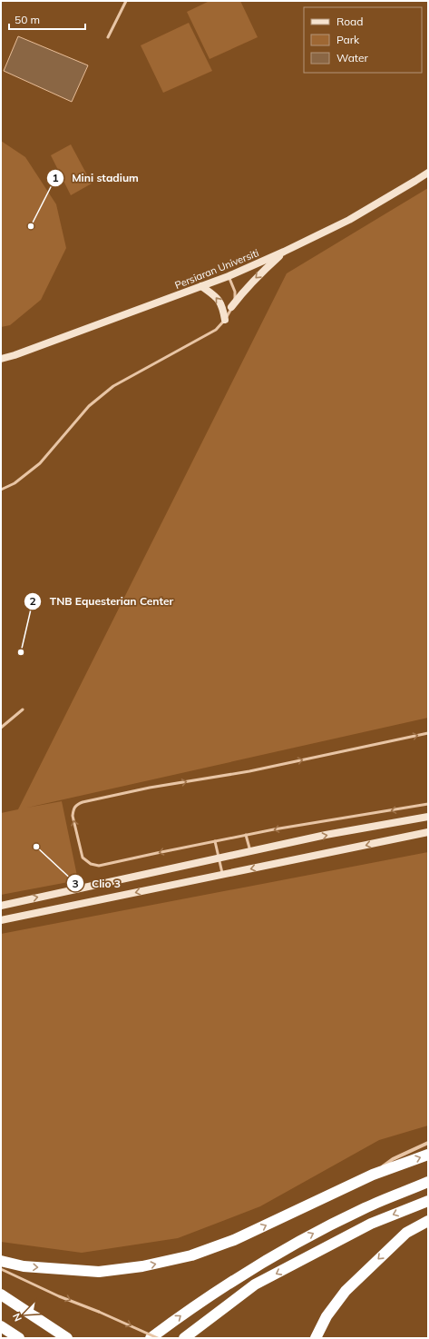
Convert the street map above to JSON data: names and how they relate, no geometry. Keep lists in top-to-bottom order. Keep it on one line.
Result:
{"streets":{"street":["Persiaran Universiti"]},"places":["Mini stadium","TNB Equesterian Center","Clio 3"],"legend":["Road","Park","Water"],"scale_bar":"50 m","north":"bottom left"}
